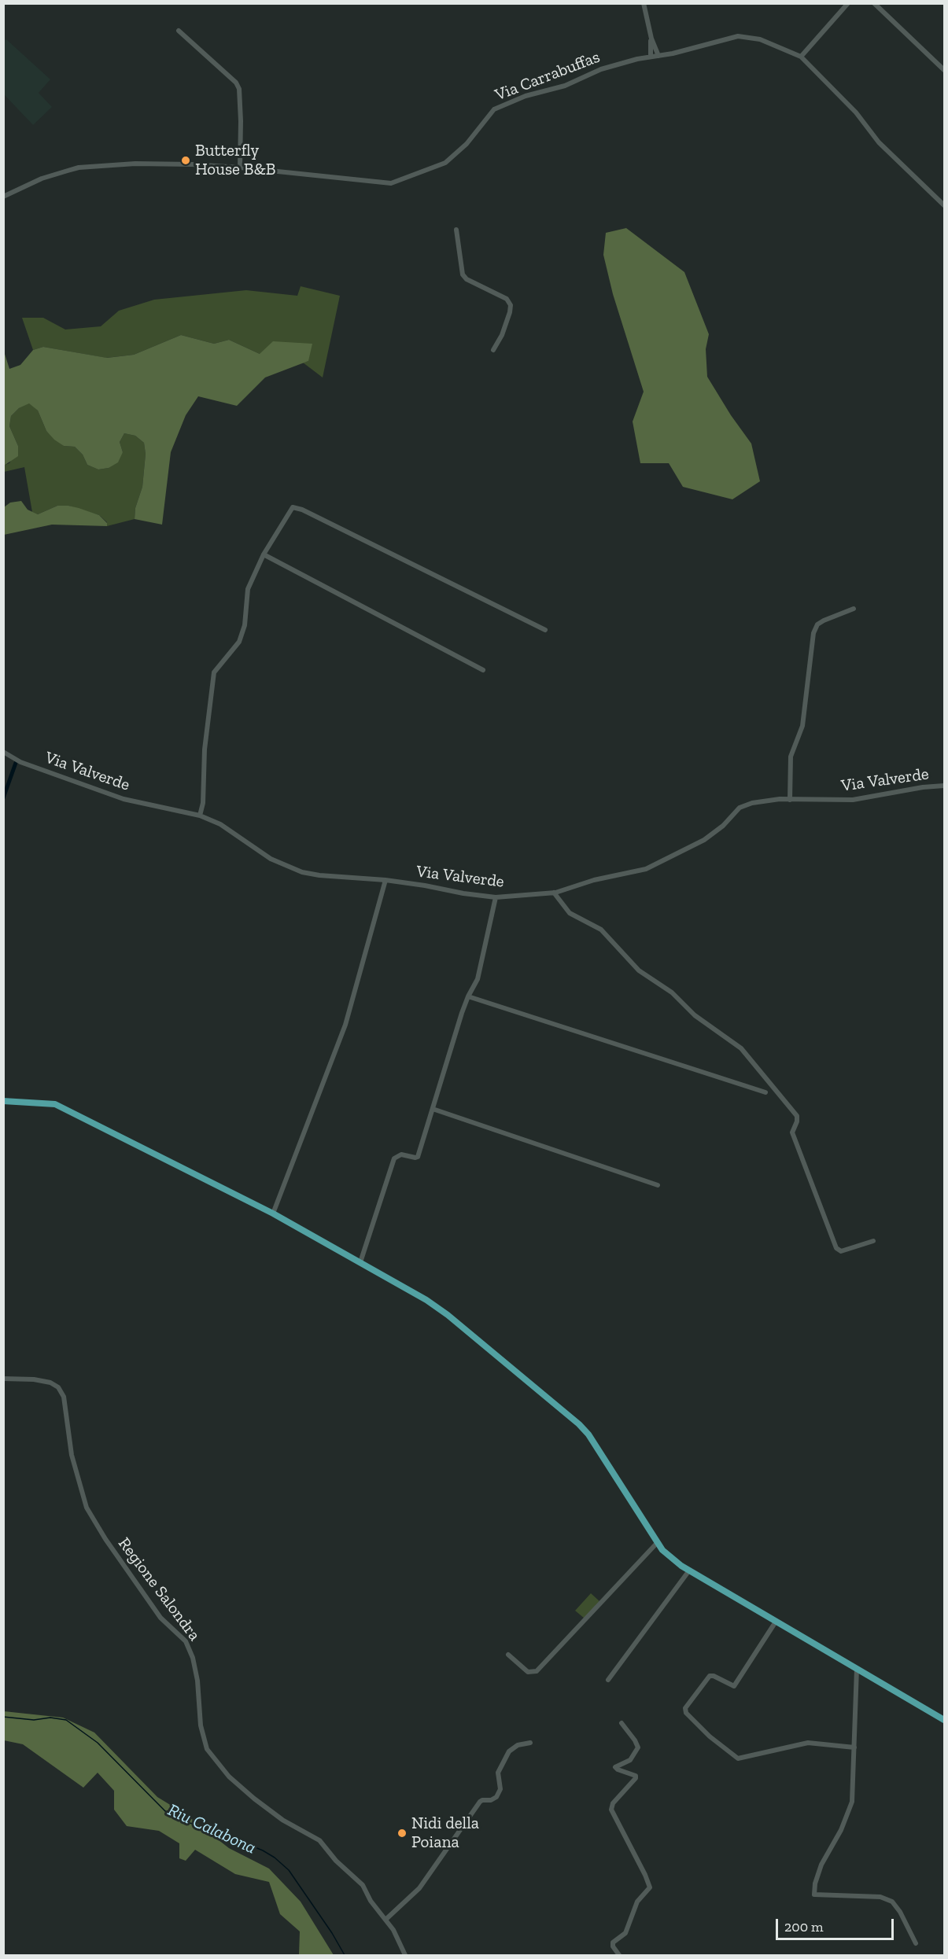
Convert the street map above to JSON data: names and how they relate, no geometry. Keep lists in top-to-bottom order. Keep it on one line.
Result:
{"streets":{"street":["Via Carrabuffas","Via Valverde","Regione Salondra"]},"water":["Riu Calabona"],"places":["Butterfly House B&B","Nidi della Poiana"],"scale_bar":"200 m"}
